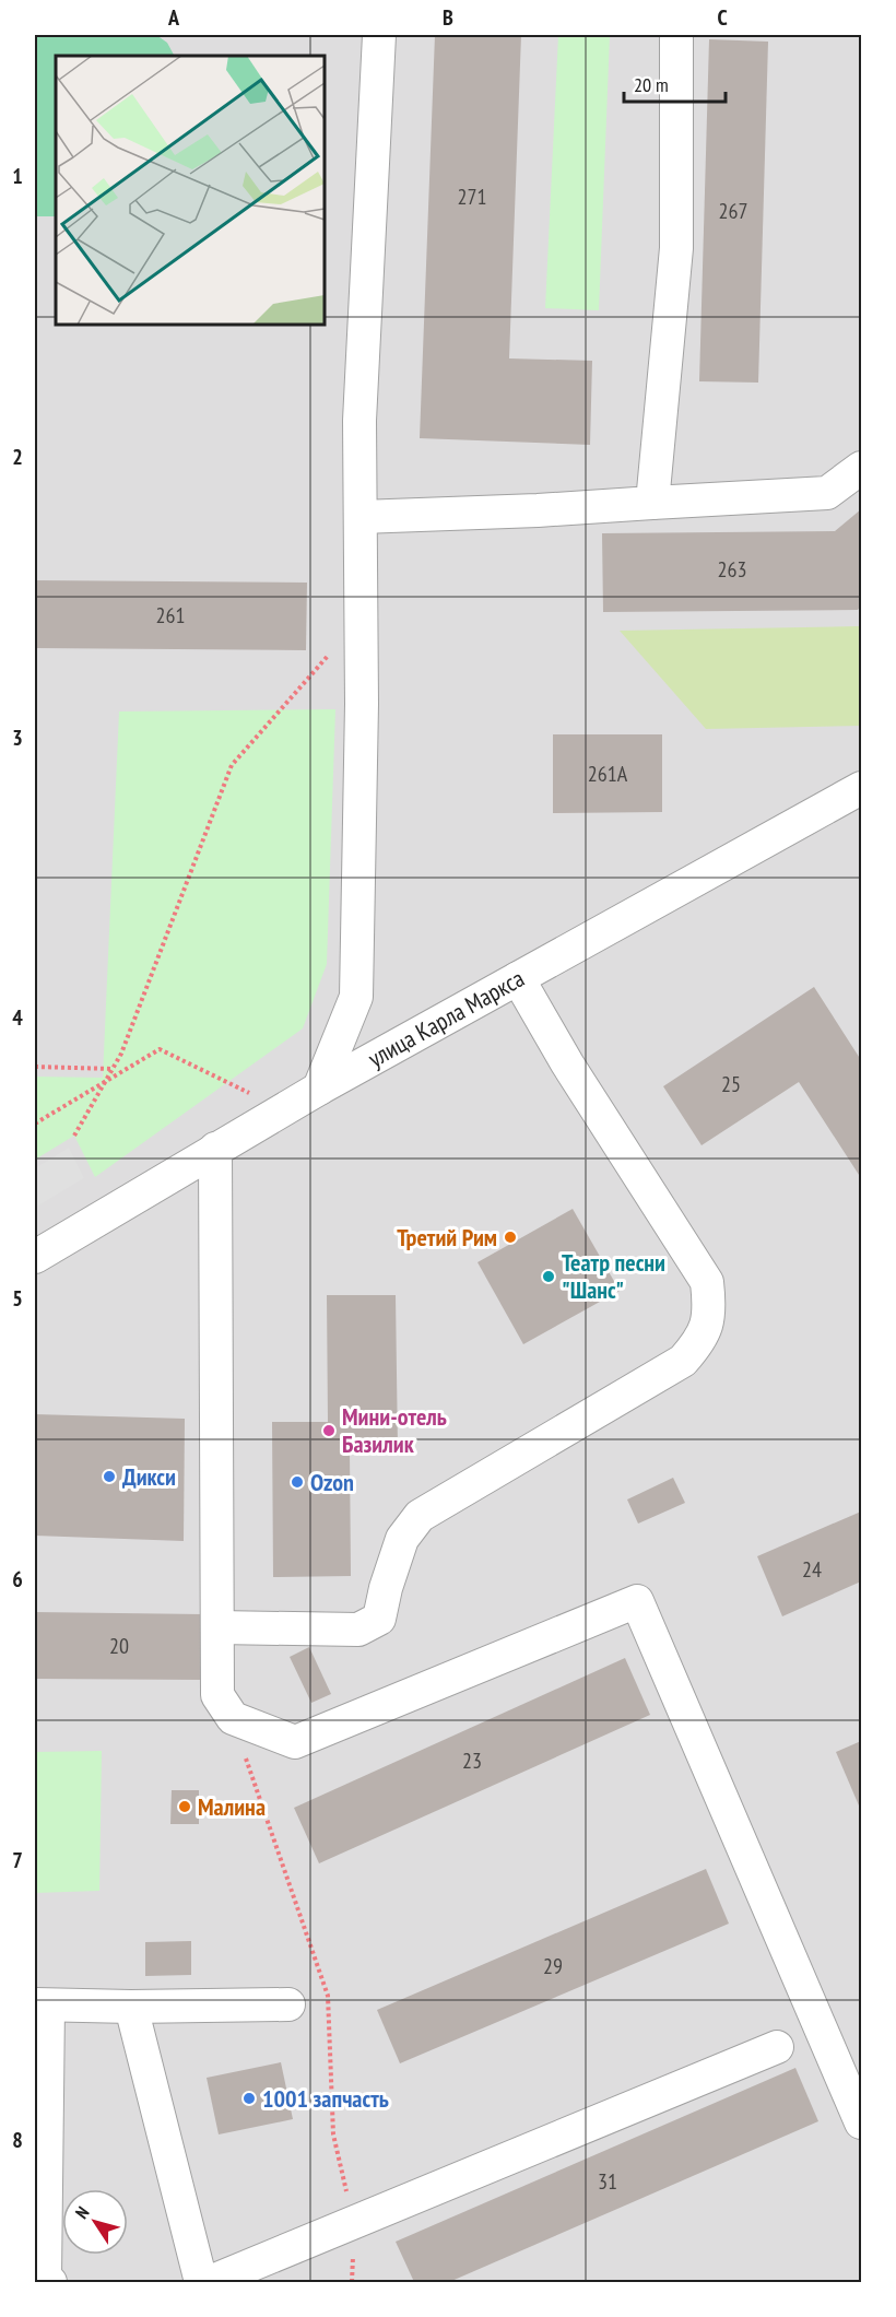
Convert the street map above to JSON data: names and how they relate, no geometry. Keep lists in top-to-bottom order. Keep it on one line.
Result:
{"streets":{"street":["улица Карла Маркса"]},"places":["Третий Рим","Театр песни \"Шанс\"","Мини-отель Базилик","Дикси","Ozon","Малина","1001 запчасть"],"house_numbers":["271","267","263","261","261А","25","24","20","23","29","31"],"scale_bar":"20 m","north":"top left","grid":{"columns":["A","B","C"],"rows":["1","2","3","4","5","6","7","8"]}}
